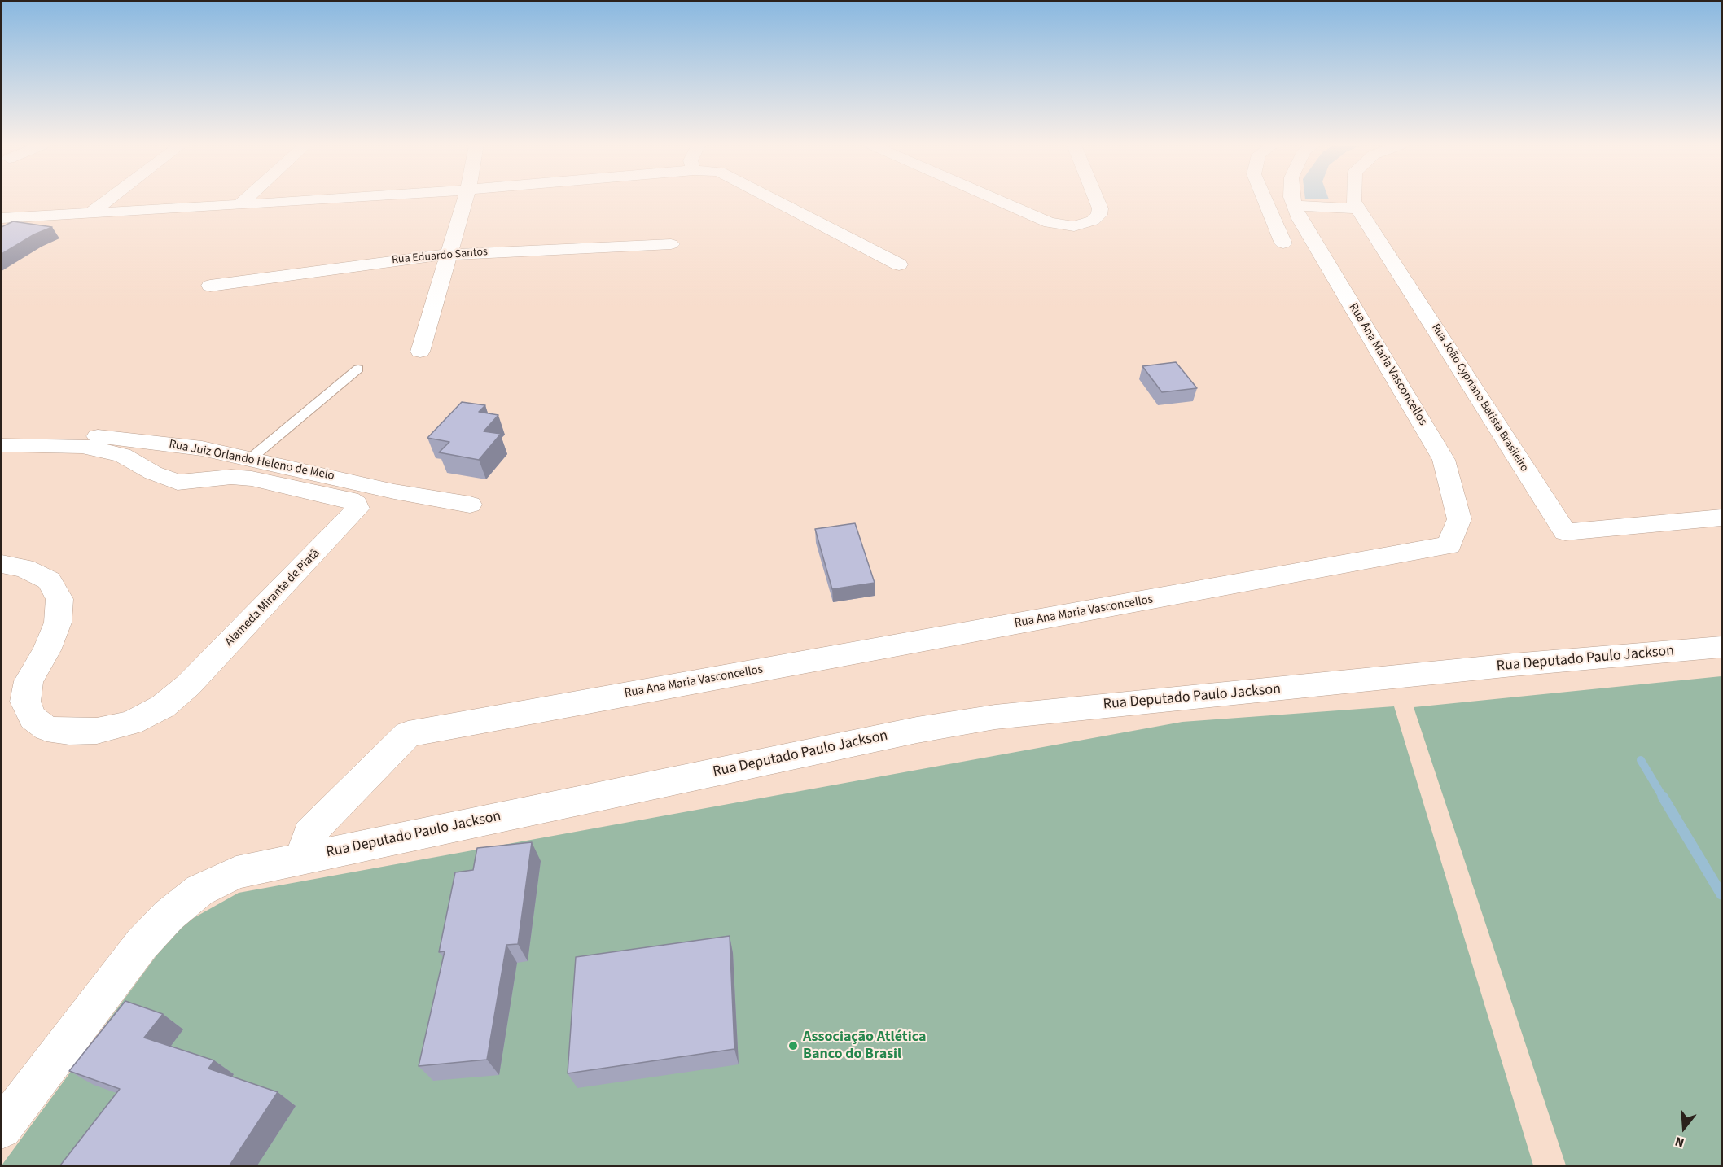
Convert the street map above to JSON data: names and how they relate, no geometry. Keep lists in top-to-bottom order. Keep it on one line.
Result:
{"streets":{"street":["Rua Eduardo Santos","Rua Ana Maria Vasconcellos","Rua João Cypriano Batista Brasileiro","Rua Juiz Orlando Heleno de Melo","Alameda Mirante de Piatã","Rua Deputado Paulo Jackson"]},"crossings":[["Rua Ana Maria Vasconcellos","Rua Deputado Paulo Jackson"]],"places":["Associação Atlética Banco do Brasil"],"north":"bottom"}
